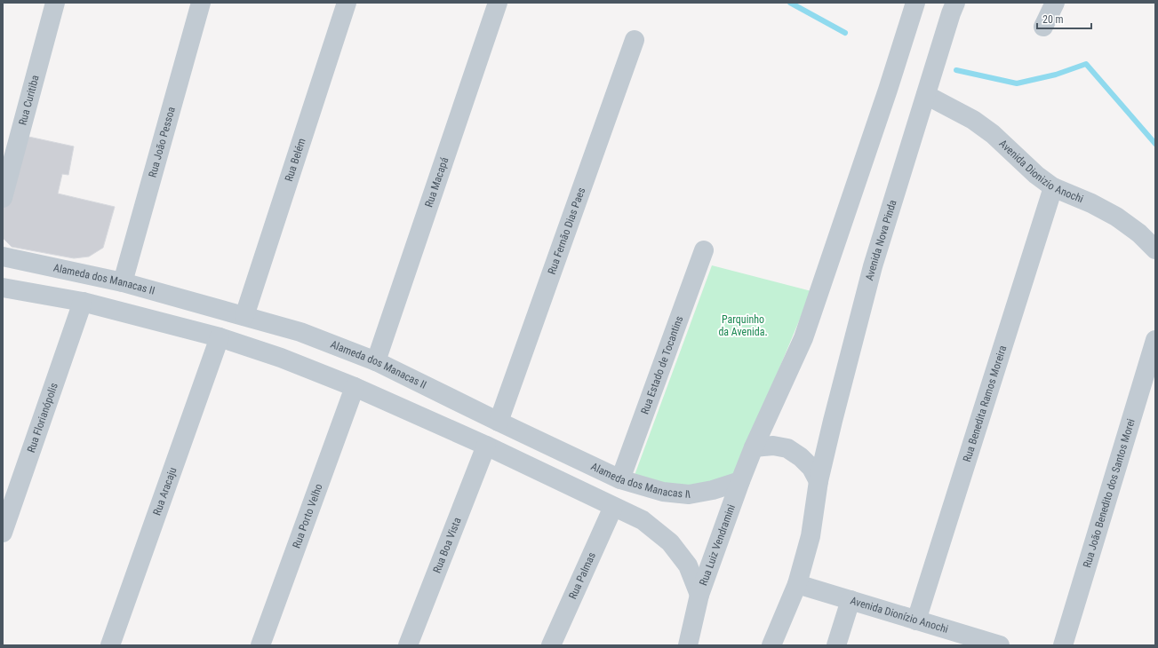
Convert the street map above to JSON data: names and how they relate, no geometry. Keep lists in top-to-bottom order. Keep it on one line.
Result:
{"streets":{"street":["Rua Curitiba","Rua João Pessoa","Rua Belém","Avenida Dionizio Anochi","Rua Macapá","Rua Fernão Dias Paes","Avenida Nova Pinda","Alameda dos Manacas II","Rua Estado de Tocantins","Rua Benedita Ramos Moreira","Rua Florianópolis","Rua Aracaju","Rua João Benedito dos Santos Morei","Rua Porto Velho","Rua Luiz Vendramini","Rua Boa Vista","Rua Palmas","Avenida Dionízio Anochi"]},"crossings":[["Rua João Pessoa","Alameda dos Manacas II"],["Rua Belém","Alameda dos Manacas II"],["Avenida Dionizio Anochi","Avenida Nova Pinda"],["Avenida Dionizio Anochi","Rua Benedita Ramos Moreira"],["Rua Macapá","Alameda dos Manacas II"],["Rua Fernão Dias Paes","Alameda dos Manacas II"],["Avenida Nova Pinda","Avenida Dionízio Anochi"],["Alameda dos Manacas II","Rua Estado de Tocantins"],["Alameda dos Manacas II","Rua Luiz Vendramini"],["Rua Benedita Ramos Moreira","Avenida Dionízio Anochi"]],"parks":["Parquinho da Avenida."],"scale_bar":"20 m"}
